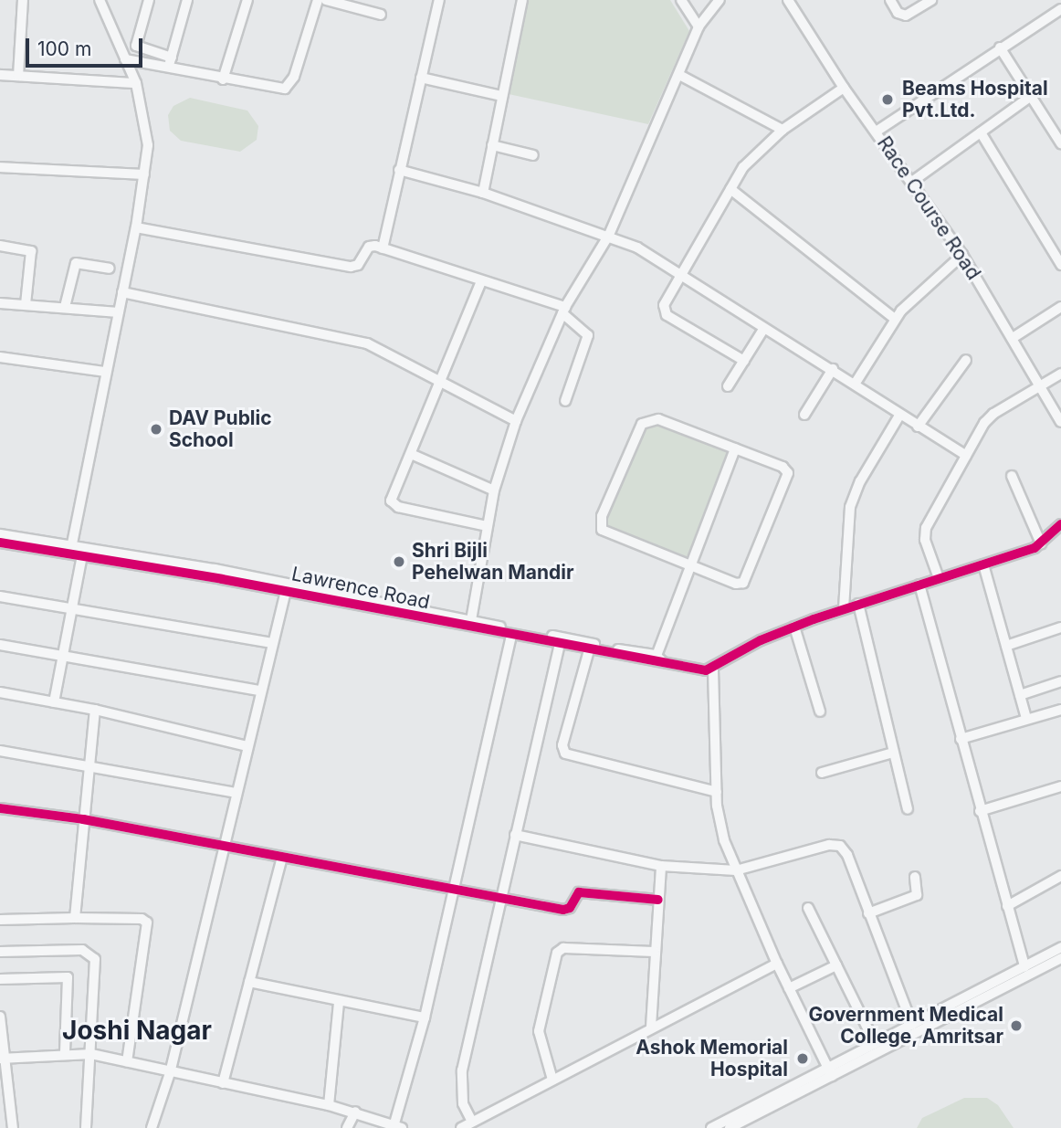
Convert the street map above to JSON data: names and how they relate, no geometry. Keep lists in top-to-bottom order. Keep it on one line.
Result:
{"streets":{"street":["Race Course Road","Lawrence Road"]},"districts":["Joshi Nagar"],"places":["Beams Hospital Pvt.Ltd.","DAV Public School","Shri Bijli Pehelwan Mandir","Government Medical College, Amritsar","Ashok Memorial Hospital"],"scale_bar":"100 m"}
